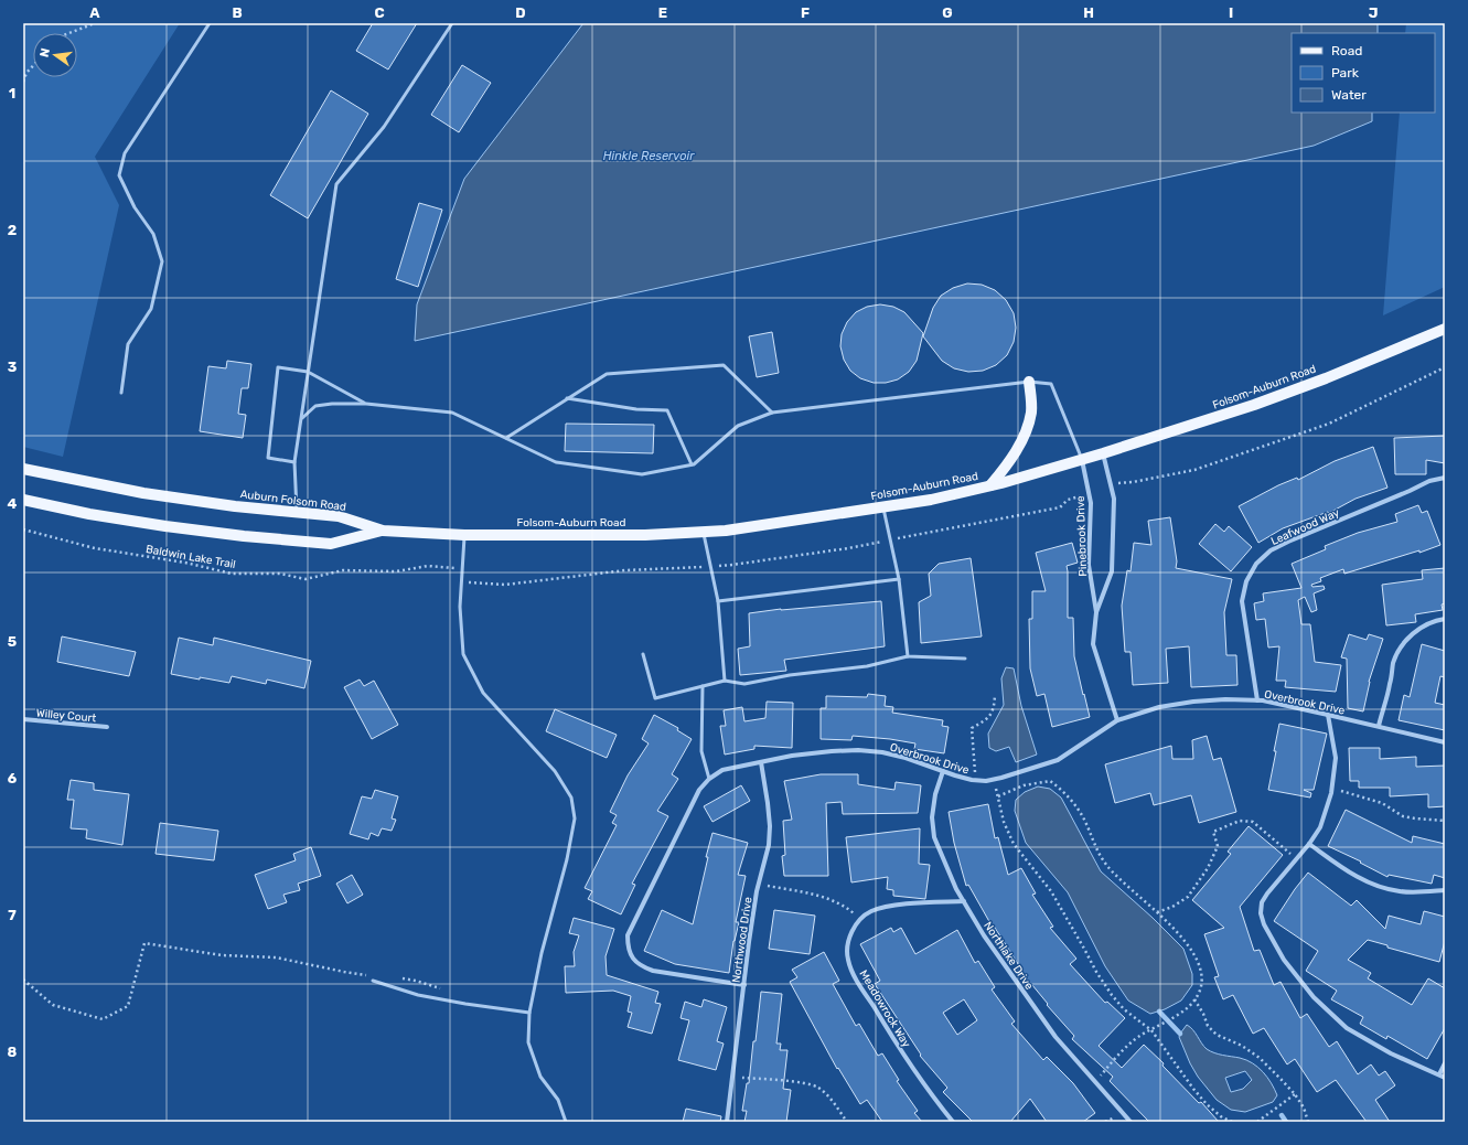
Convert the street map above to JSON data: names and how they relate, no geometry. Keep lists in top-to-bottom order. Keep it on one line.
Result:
{"streets":{"main road":["Folsom-Auburn Road","Auburn Folsom Road"],"street":["Leafwood Way","Pinebrook Drive","Overbrook Drive","Willey Court","Northwood Drive","Northlake Drive","Meadowrock Way"],"path":["Baldwin Lake Trail"]},"crossings":[["Folsom-Auburn Road","Auburn Folsom Road"],["Folsom-Auburn Road","Pinebrook Drive"],["Leafwood Way","Overbrook Drive"],["Pinebrook Drive","Overbrook Drive"],["Overbrook Drive","Northwood Drive"],["Overbrook Drive","Northlake Drive"],["Northlake Drive","Meadowrock Way"]],"water":["Hinkle Reservoir"],"legend":["Road","Park","Water"],"north":"left","grid":{"columns":["A","B","C","D","E","F","G","H","I","J"],"rows":["1","2","3","4","5","6","7","8"]}}
